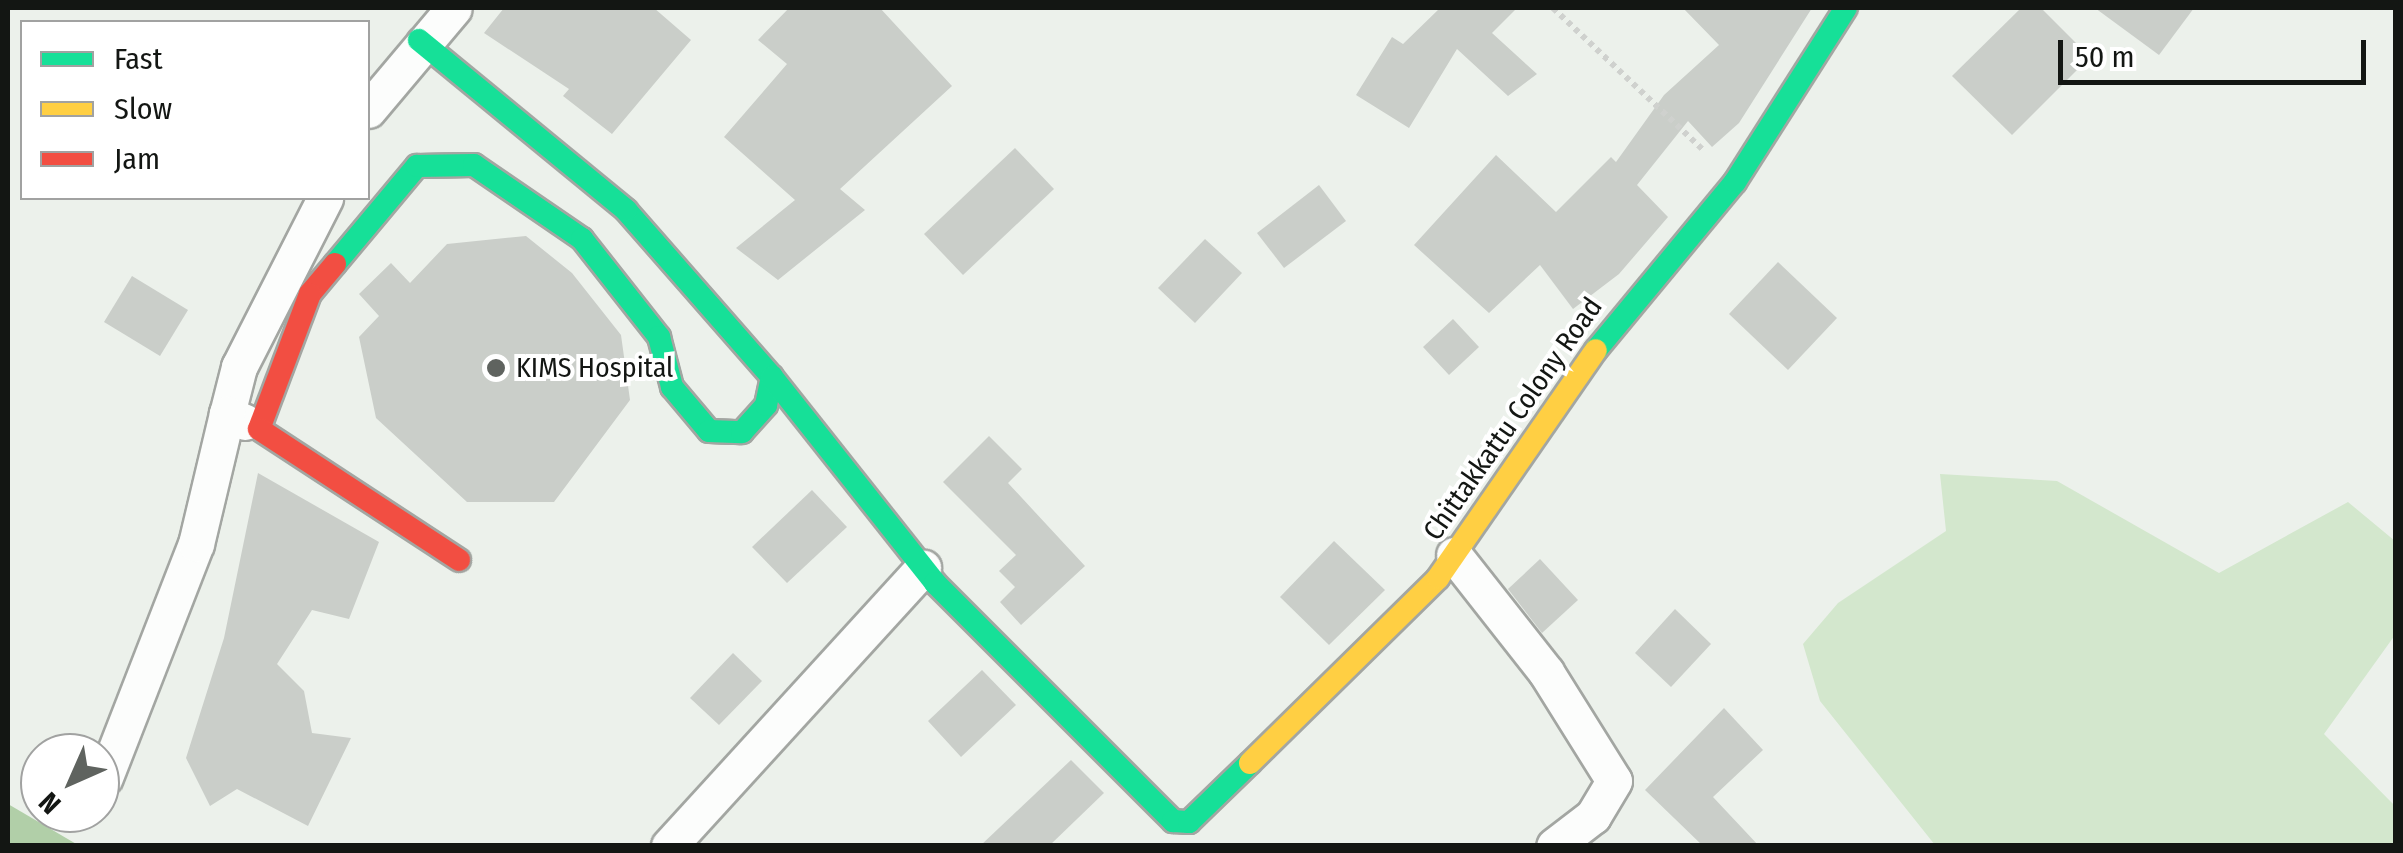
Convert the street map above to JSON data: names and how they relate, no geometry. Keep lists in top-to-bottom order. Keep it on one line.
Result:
{"streets":{"street":["Chittakkattu Colony Road"]},"places":["KIMS Hospital"],"legend":["Fast","Slow","Jam"],"scale_bar":"50 m","north":"bottom left"}
